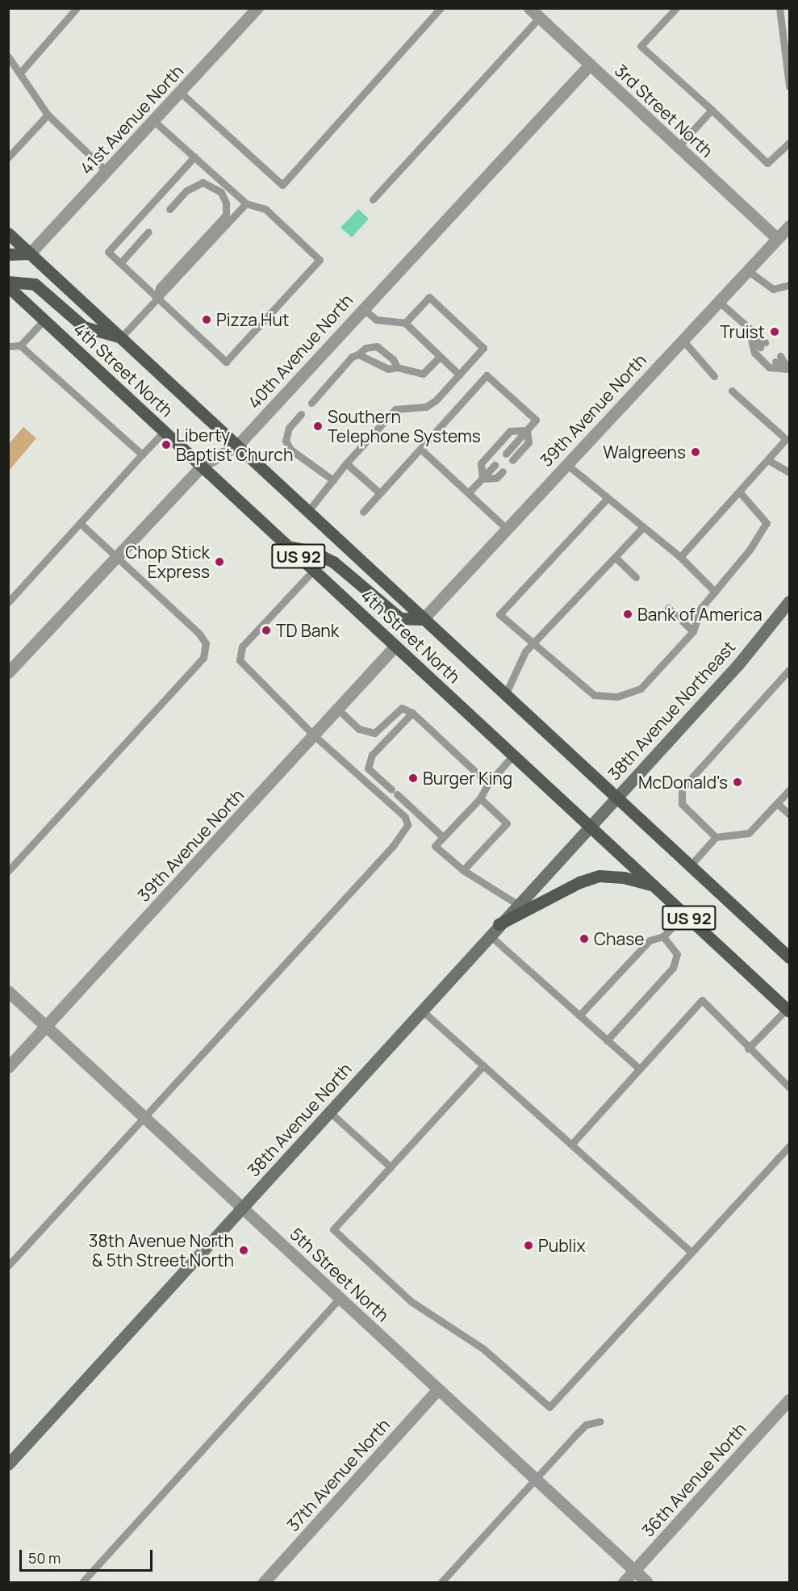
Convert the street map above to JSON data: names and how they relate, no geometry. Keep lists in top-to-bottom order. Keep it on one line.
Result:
{"streets":{"main road":["4th Street North","US 92","38th Avenue Northeast","38th Avenue North"],"street":["3rd Street North","41st Avenue North","40th Avenue North","39th Avenue North","5th Street North","37th Avenue North","36th Avenue North"]},"crossings":[["3rd Street North","40th Avenue North"],["3rd Street North","39th Avenue North"],["41st Avenue North","4th Street North"],["40th Avenue North","4th Street North"],["4th Street North","39th Avenue North"],["4th Street North","38th Avenue Northeast"],["4th Street North","38th Avenue North"],["39th Avenue North","5th Street North"],["38th Avenue Northeast","38th Avenue North"],["38th Avenue North","5th Street North"],["5th Street North","37th Avenue North"],["5th Street North","36th Avenue North"]],"places":["Pizza Hut","Truist","Southern Telephone Systems","Liberty Baptist Church","Walgreens","Chop Stick Express","Bank of America","TD Bank","Burger King","McDonald's","Chase","Publix","38th Avenue North & 5th Street North"],"scale_bar":"50 m"}
